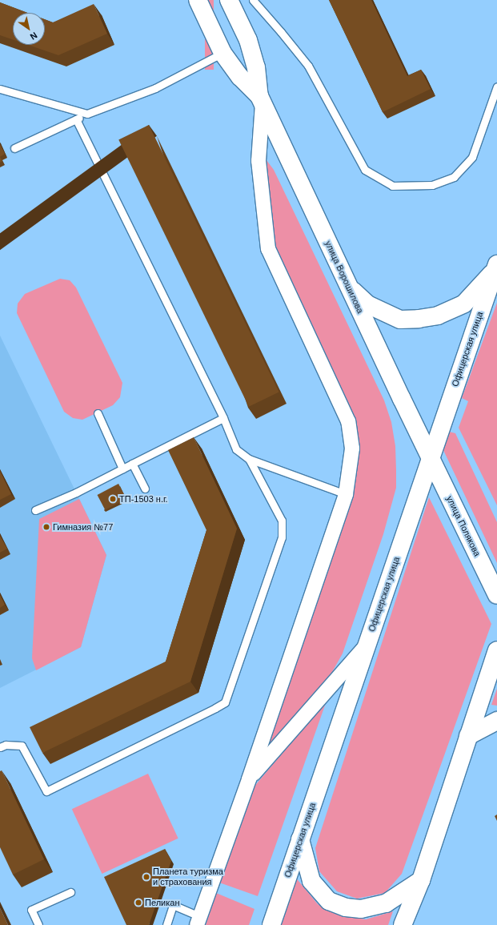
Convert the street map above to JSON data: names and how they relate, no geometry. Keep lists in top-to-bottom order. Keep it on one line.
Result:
{"streets":{"main road":["улица Ворошилова","Офицерская улица","улица Полякова"]},"crossings":[["улица Ворошилова","Офицерская улица"],["улица Ворошилова","улица Полякова"],["Офицерская улица","улица Полякова"]],"places":["ТП-1503 н.г.","Гимназия №77","Планета туризма и страхования","Пеликан"],"north":"bottom right"}
